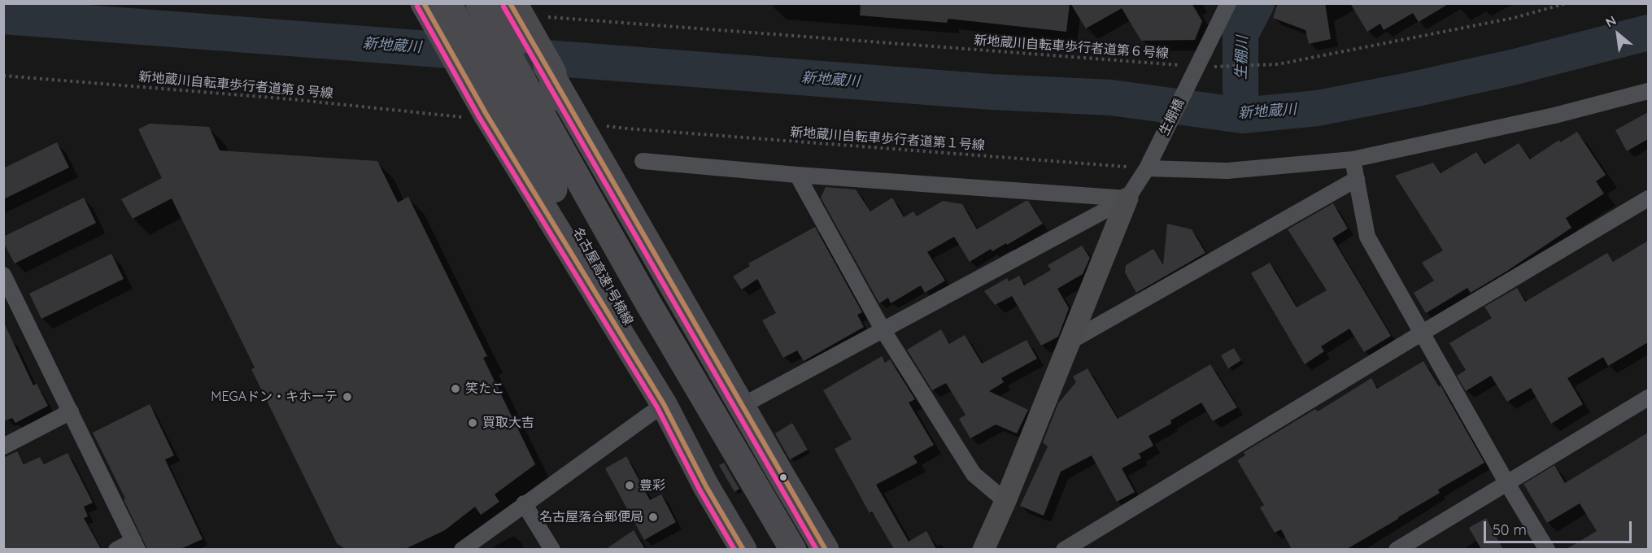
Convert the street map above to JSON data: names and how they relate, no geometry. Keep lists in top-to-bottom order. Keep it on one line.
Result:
{"streets":{"highway":["名古屋高速1号楠線"],"street":["生棚橋"],"path":["新地蔵川自転車歩行者道第６号線","新地蔵川自転車歩行者道第８号線","新地蔵川自転車歩行者道第１号線"]},"crossings":[["新地蔵川自転車歩行者道第６号線","生棚橋"],["生棚橋","新地蔵川自転車歩行者道第１号線"]],"water":["新地蔵川","生棚川"],"places":["笑たこ","MEGAドン・キホーテ","買取大吉","豊彩","名古屋落合郵便局"],"scale_bar":"50 m","north":"top left"}
